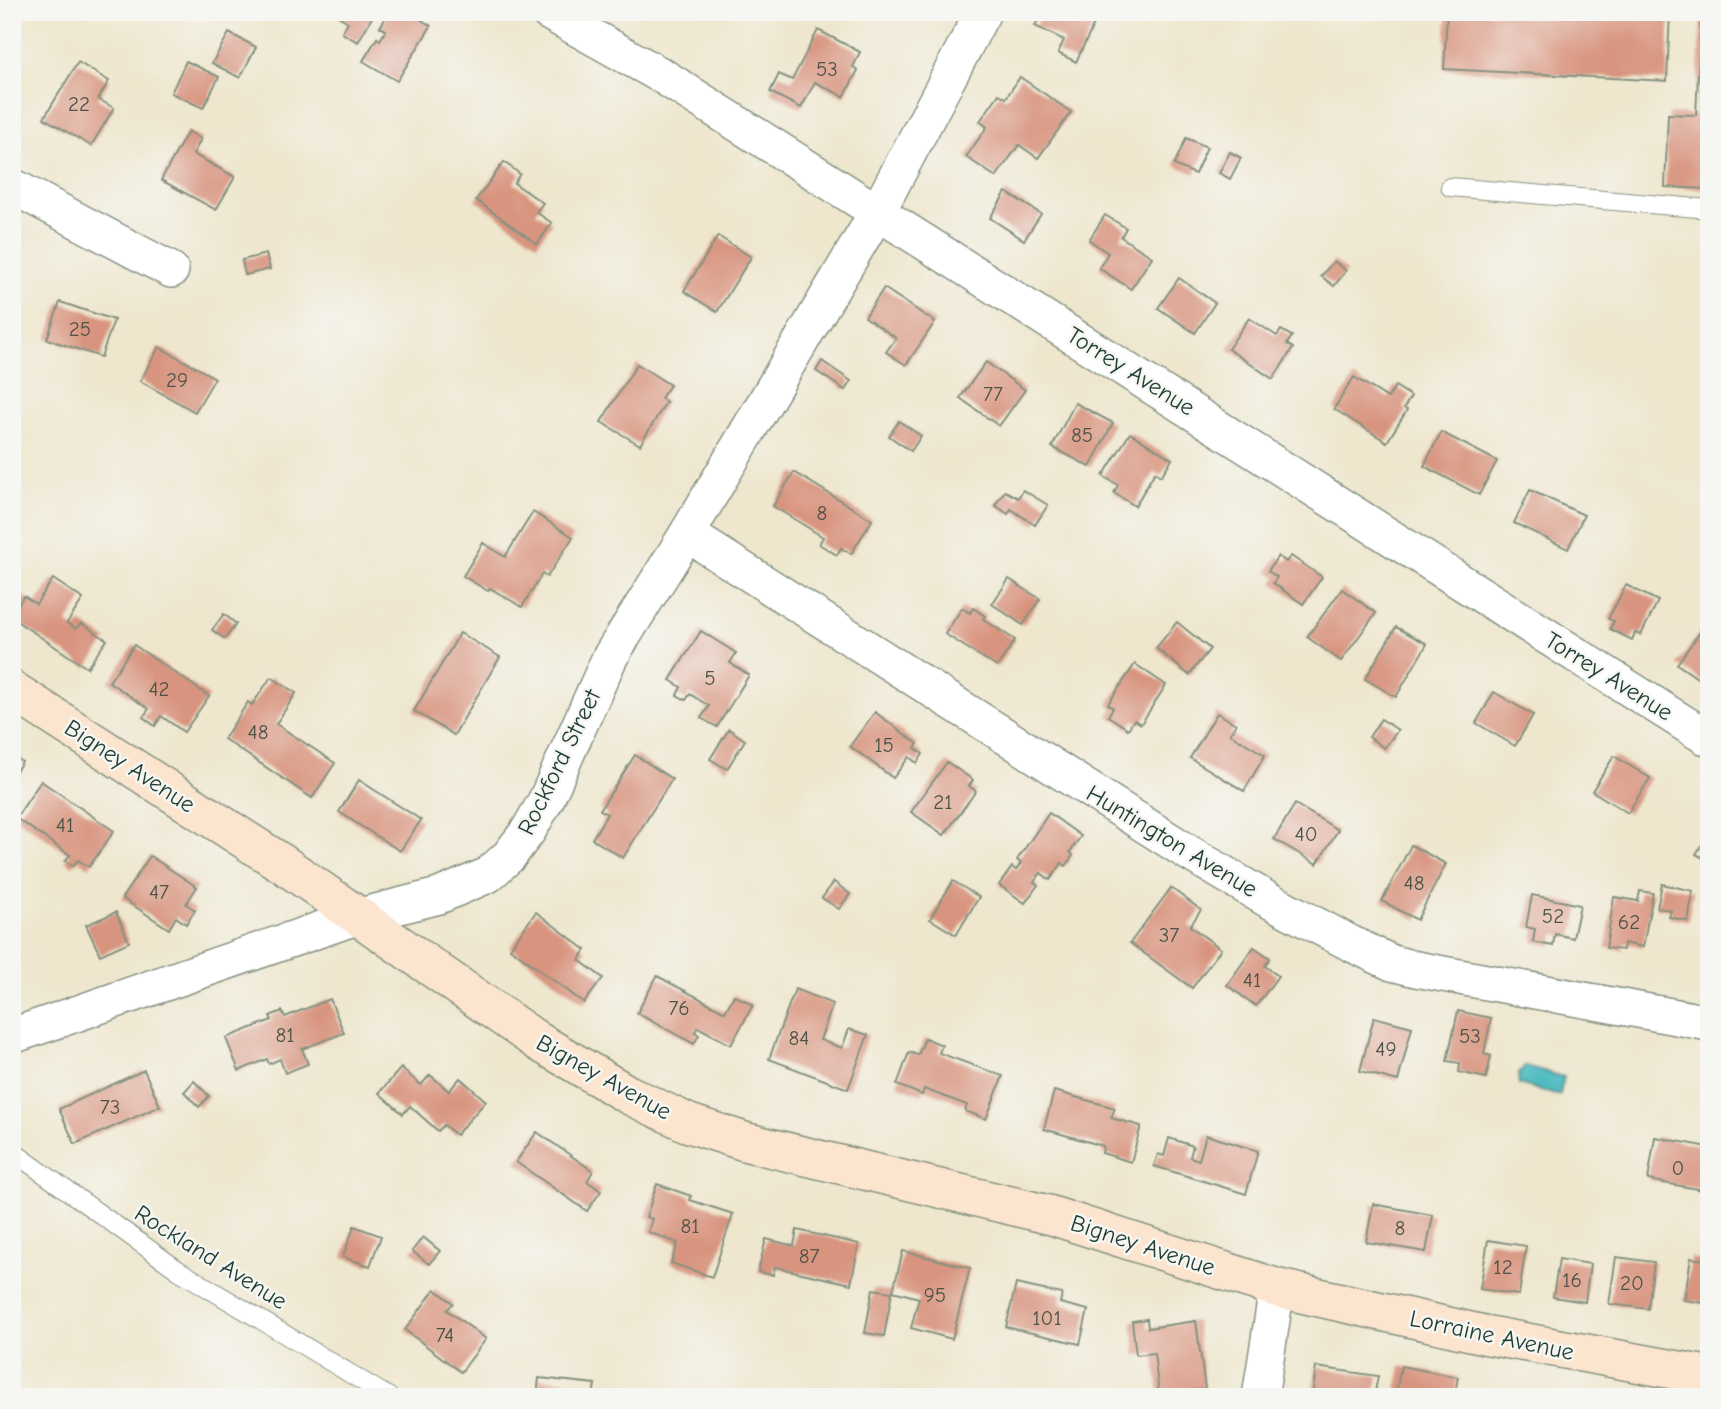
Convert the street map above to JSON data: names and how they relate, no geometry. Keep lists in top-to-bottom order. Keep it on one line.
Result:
{"streets":{"street":["Torrey Avenue","Rockford Street","Bigney Avenue","Huntington Avenue","Lorraine Avenue"],"lane":["Rockland Avenue"]},"crossings":[["Torrey Avenue","Rockford Street"],["Rockford Street","Bigney Avenue"],["Rockford Street","Huntington Avenue"],["Bigney Avenue","Lorraine Avenue"]],"house_numbers":["53","22","25","29","77","85","8","5","42","48","15","21","41","40","48","47","52","62","37","41","76","81","53","84","49","73","0","81","8","87","12","16","20","95","101","74"]}
